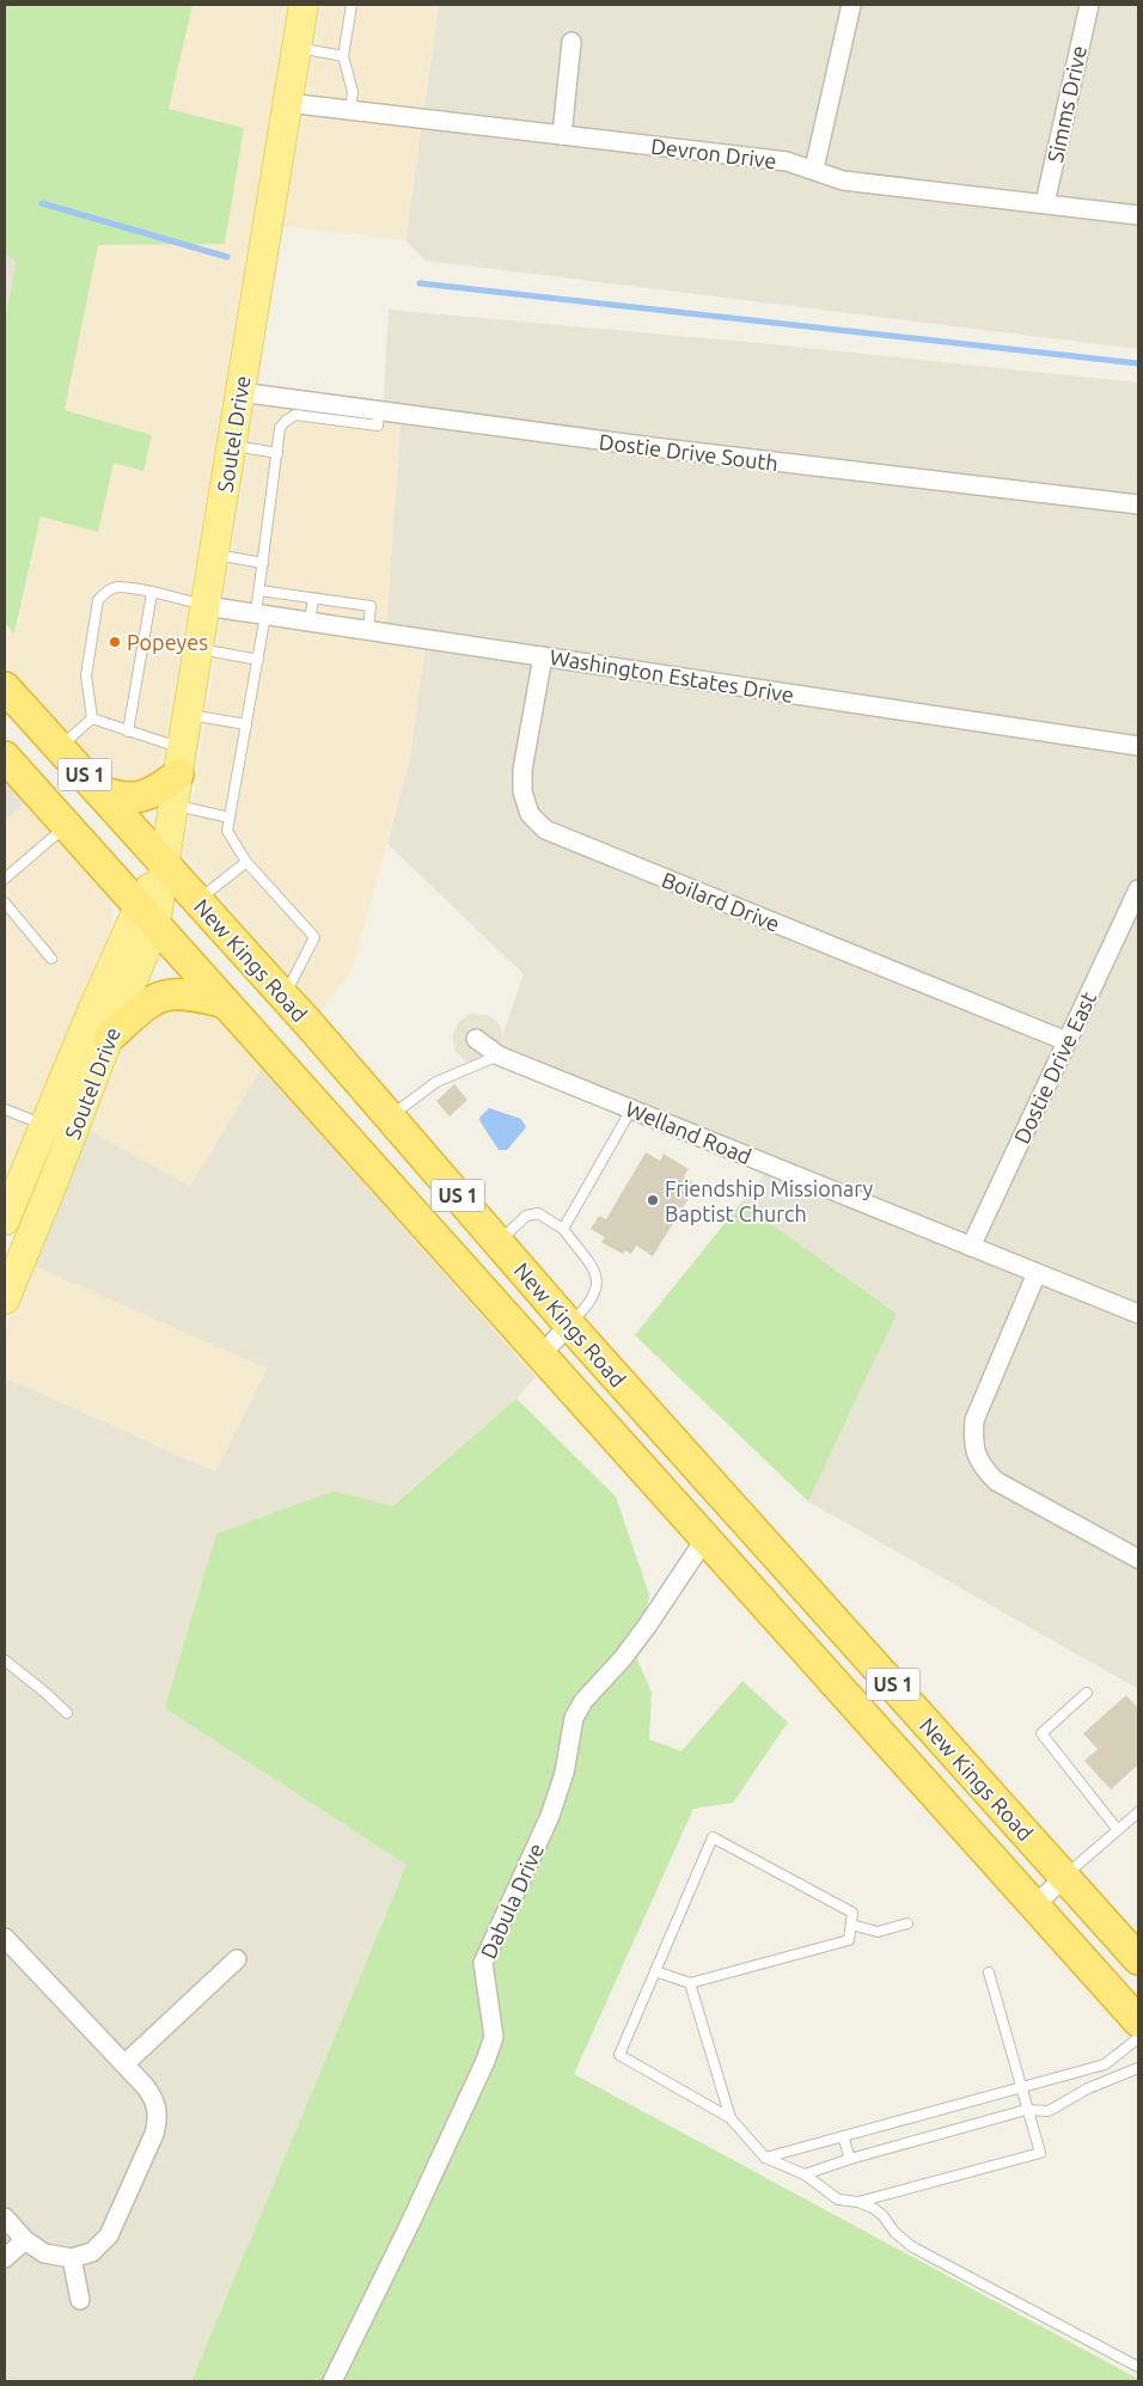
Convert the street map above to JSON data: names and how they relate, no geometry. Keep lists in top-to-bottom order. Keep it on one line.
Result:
{"streets":{"highway":["US 1","New Kings Road"],"main road":["Soutel Drive"],"street":["Simms Drive","Devron Drive","Dostie Drive South","Washington Estates Drive","Boilard Drive","Dostie Drive East","Welland Road","Dabula Drive"]},"crossings":[["Simms Drive","Devron Drive"],["Devron Drive","Soutel Drive"],["Soutel Drive","Dostie Drive South"],["Soutel Drive","Washington Estates Drive"],["Soutel Drive","New Kings Road"],["Washington Estates Drive","Boilard Drive"],["Boilard Drive","Dostie Drive East"],["New Kings Road","Dabula Drive"],["Dostie Drive East","Welland Road"]],"places":["Popeyes","Friendship Missionary Baptist Church"]}
